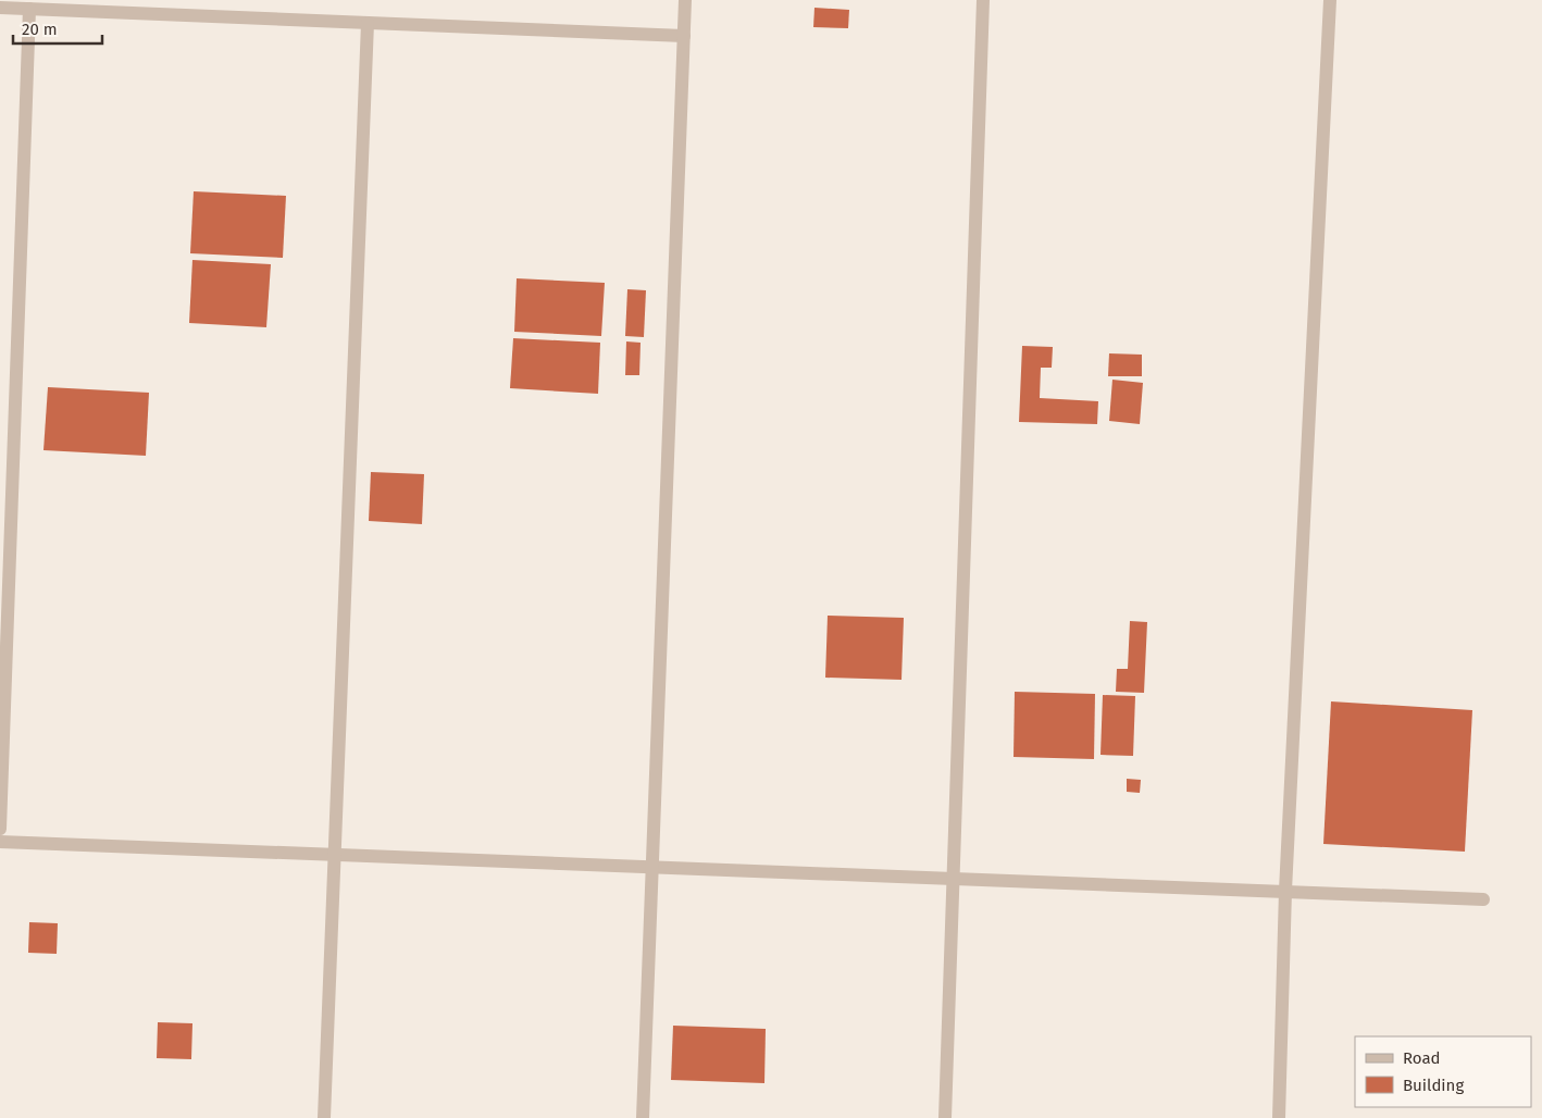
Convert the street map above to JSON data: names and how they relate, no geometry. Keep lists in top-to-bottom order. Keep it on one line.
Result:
{"legend":["Road","Building"],"scale_bar":"20 m"}
